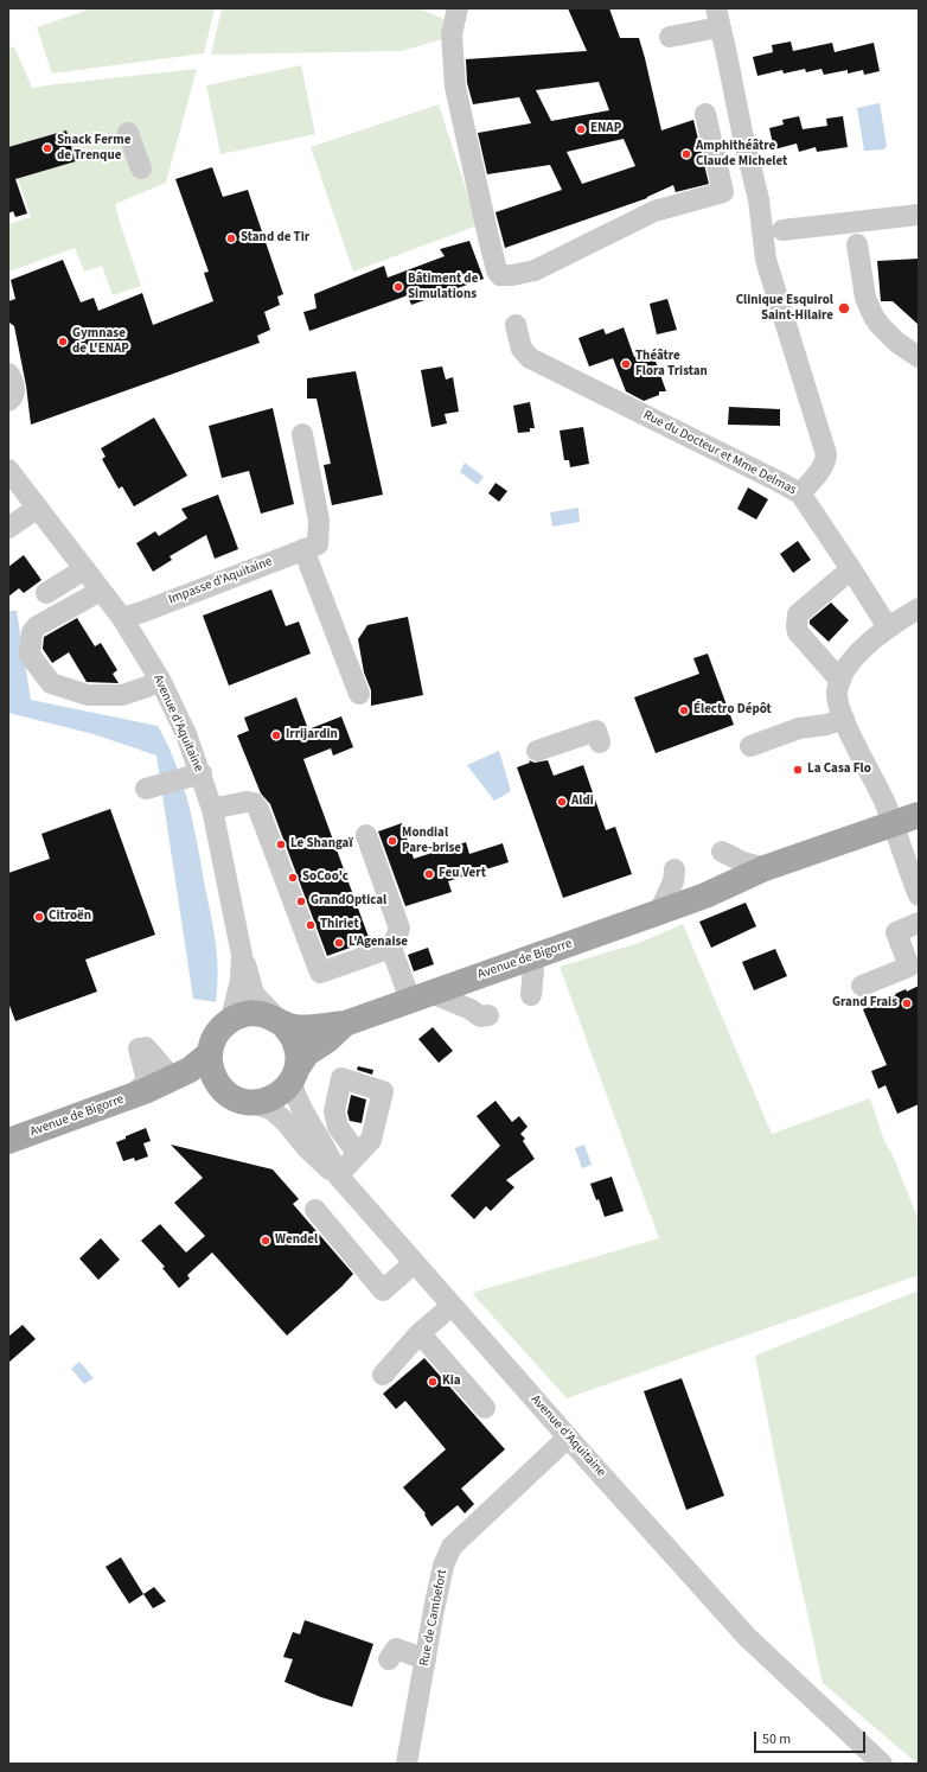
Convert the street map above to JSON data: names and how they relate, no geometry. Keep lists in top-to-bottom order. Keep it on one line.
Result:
{"streets":{"main road":["Avenue de Bigorre"],"street":["Rue du Docteur et Mme Delmas","Impasse d'Aquitaine","Avenue d'Aquitaine","Rue de Cambefort"]},"crossings":[["Impasse d'Aquitaine","Avenue d'Aquitaine"],["Avenue d'Aquitaine","Avenue de Bigorre"],["Avenue d'Aquitaine","Rue de Cambefort"]],"places":["ENAP","Snack Ferme de Trenque","Amphithéâtre Claude Michelet","Stand de Tir","Bâtiment de Simulations","Clinique Esquirol Saint-Hilaire","Gymnase de L'ENAP","Théâtre Flora Tristan","Électro Dépôt","Irrijardin","La Casa Flo","Aldi","Mondial Pare-brise","Le Shangaï","Feu Vert","SoCoo'c","GrandOptical","Citroën","Thiriet","L'Agenaise","Grand Frais","Wendel","Kia"],"scale_bar":"50 m"}
